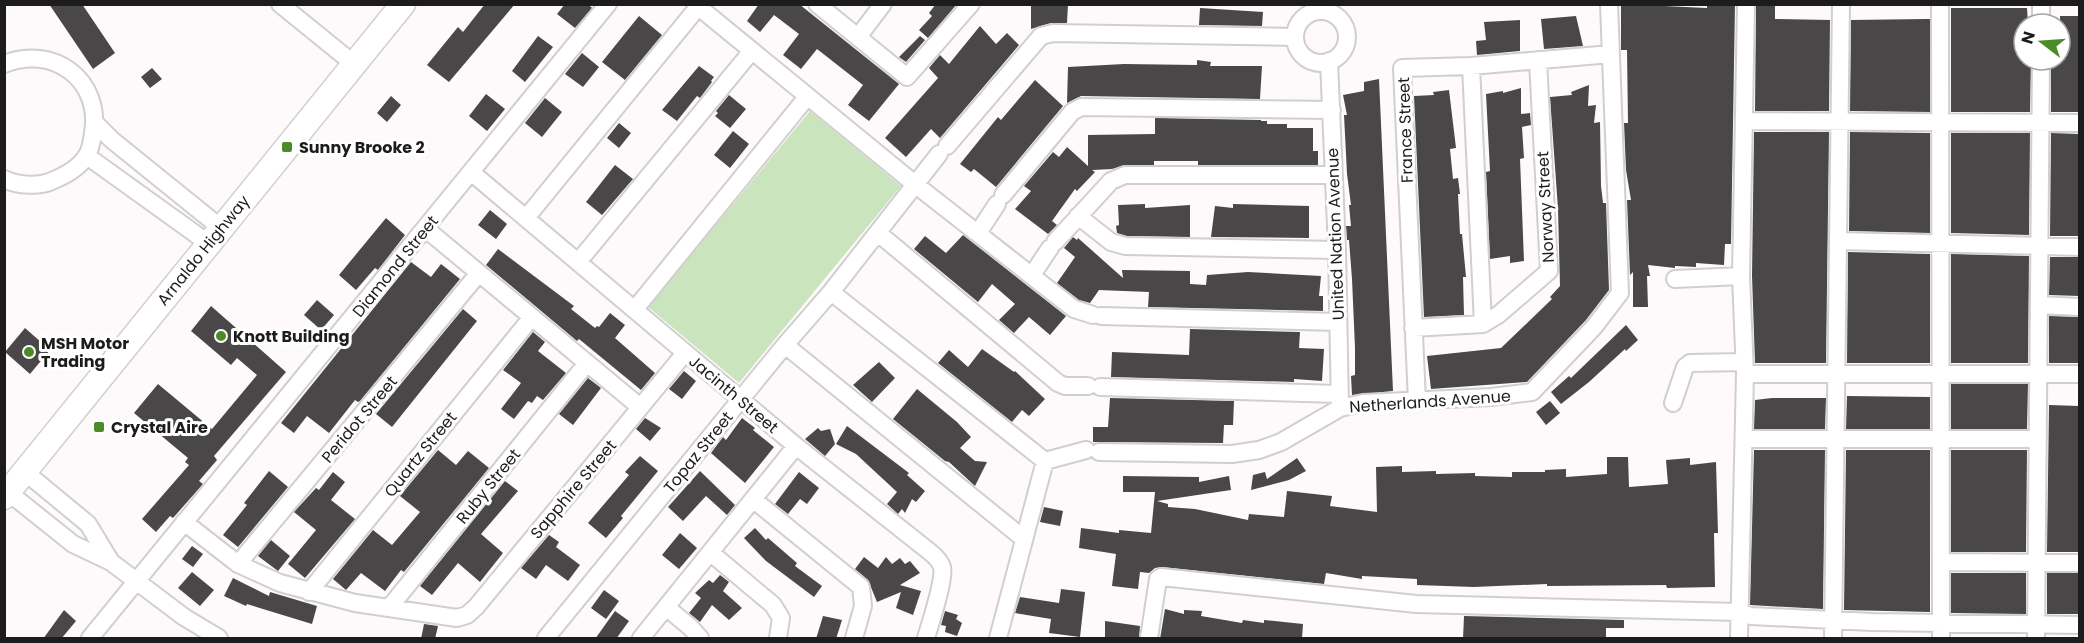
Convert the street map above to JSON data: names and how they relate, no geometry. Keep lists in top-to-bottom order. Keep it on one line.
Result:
{"streets":{"main road":["Arnaldo Highway"],"street":["France Street","Norway Street","United Nation Avenue","Diamond Street","Jacinth Street","Netherlands Avenue","Peridot Street","Topaz Street","Quartz Street","Ruby Street","Sapphire Street"]},"crossings":[["France Street","Norway Street"],["France Street","Netherlands Avenue"],["United Nation Avenue","Netherlands Avenue"],["United Nation Avenue","Topaz Street"],["Diamond Street","Jacinth Street"],["Jacinth Street","Topaz Street"],["Jacinth Street","Sapphire Street"],["Ruby Street","Sapphire Street"]],"places":{"transit":["Sunny Brooke 2","Crystal Aire"],"other":["Knott Building","MSH Motor Trading"]},"north":"left"}
